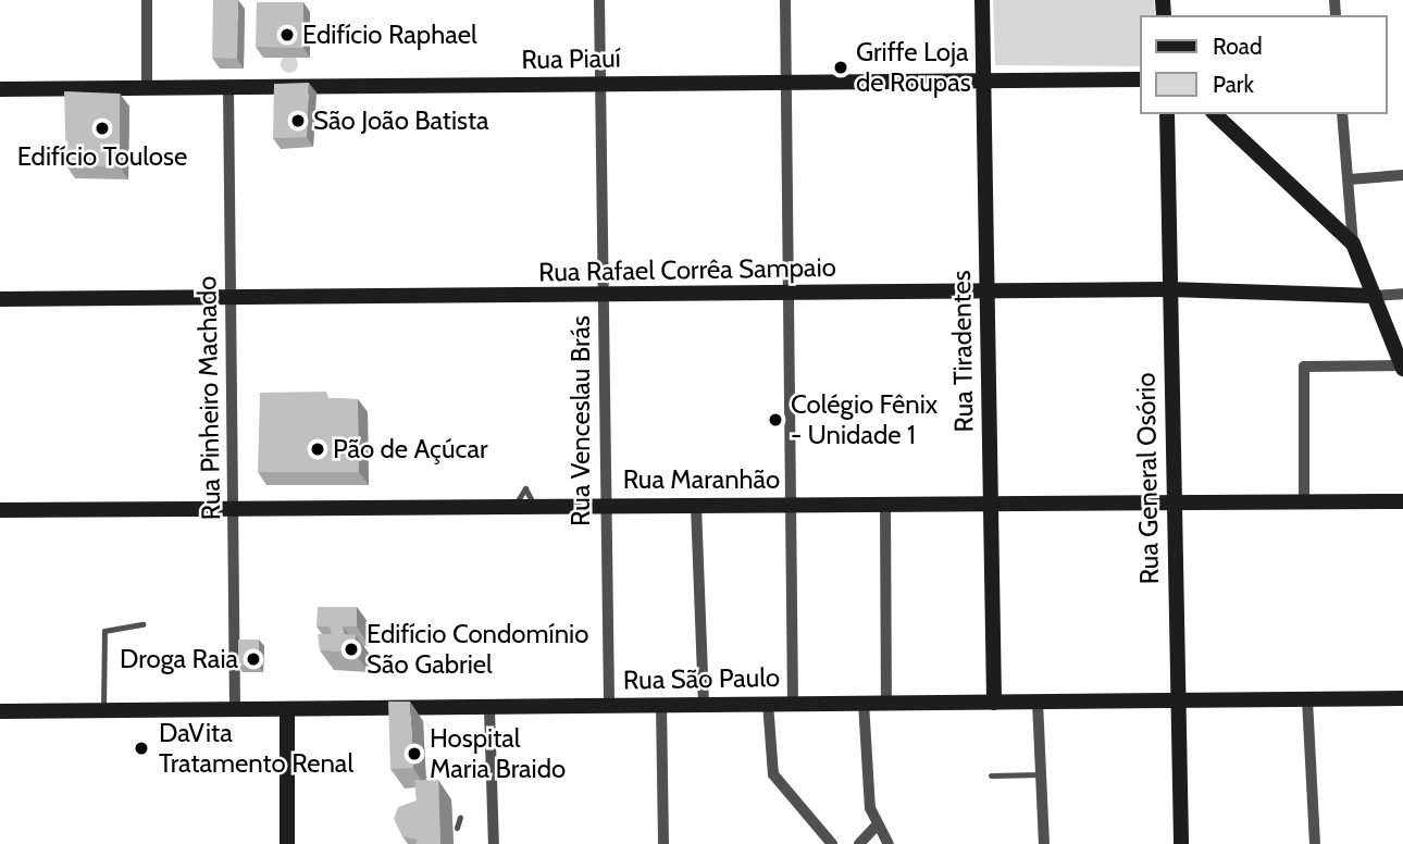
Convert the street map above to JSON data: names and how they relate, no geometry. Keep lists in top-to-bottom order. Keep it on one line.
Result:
{"streets":{"street":["Rua Piauí","Rua Rafael Corrêa Sampaio","Rua Tiradentes","Rua Pinheiro Machado","Rua Venceslau Brás","Rua General Osório","Rua Maranhão","Rua São Paulo"]},"crossings":[["Rua Piauí","Rua Tiradentes"],["Rua Piauí","Rua Pinheiro Machado"],["Rua Piauí","Rua Venceslau Brás"],["Rua Rafael Corrêa Sampaio","Rua Tiradentes"],["Rua Rafael Corrêa Sampaio","Rua Pinheiro Machado"],["Rua Rafael Corrêa Sampaio","Rua Venceslau Brás"],["Rua Rafael Corrêa Sampaio","Rua General Osório"],["Rua Tiradentes","Rua Maranhão"],["Rua Tiradentes","Rua São Paulo"],["Rua Pinheiro Machado","Rua Maranhão"],["Rua Pinheiro Machado","Rua São Paulo"],["Rua Venceslau Brás","Rua Maranhão"],["Rua Venceslau Brás","Rua São Paulo"],["Rua General Osório","Rua Maranhão"],["Rua General Osório","Rua São Paulo"]],"places":["Edifício Raphael","Griffe Loja de Roupas","São João Batista","Edifício Toulose","Colégio Fênix - Unidade 1","Pão de Açúcar","Edifício Condomínio São Gabriel","Droga Raia","DaVita Tratamento Renal","Hospital Maria Braido"],"legend":["Road","Park"]}
